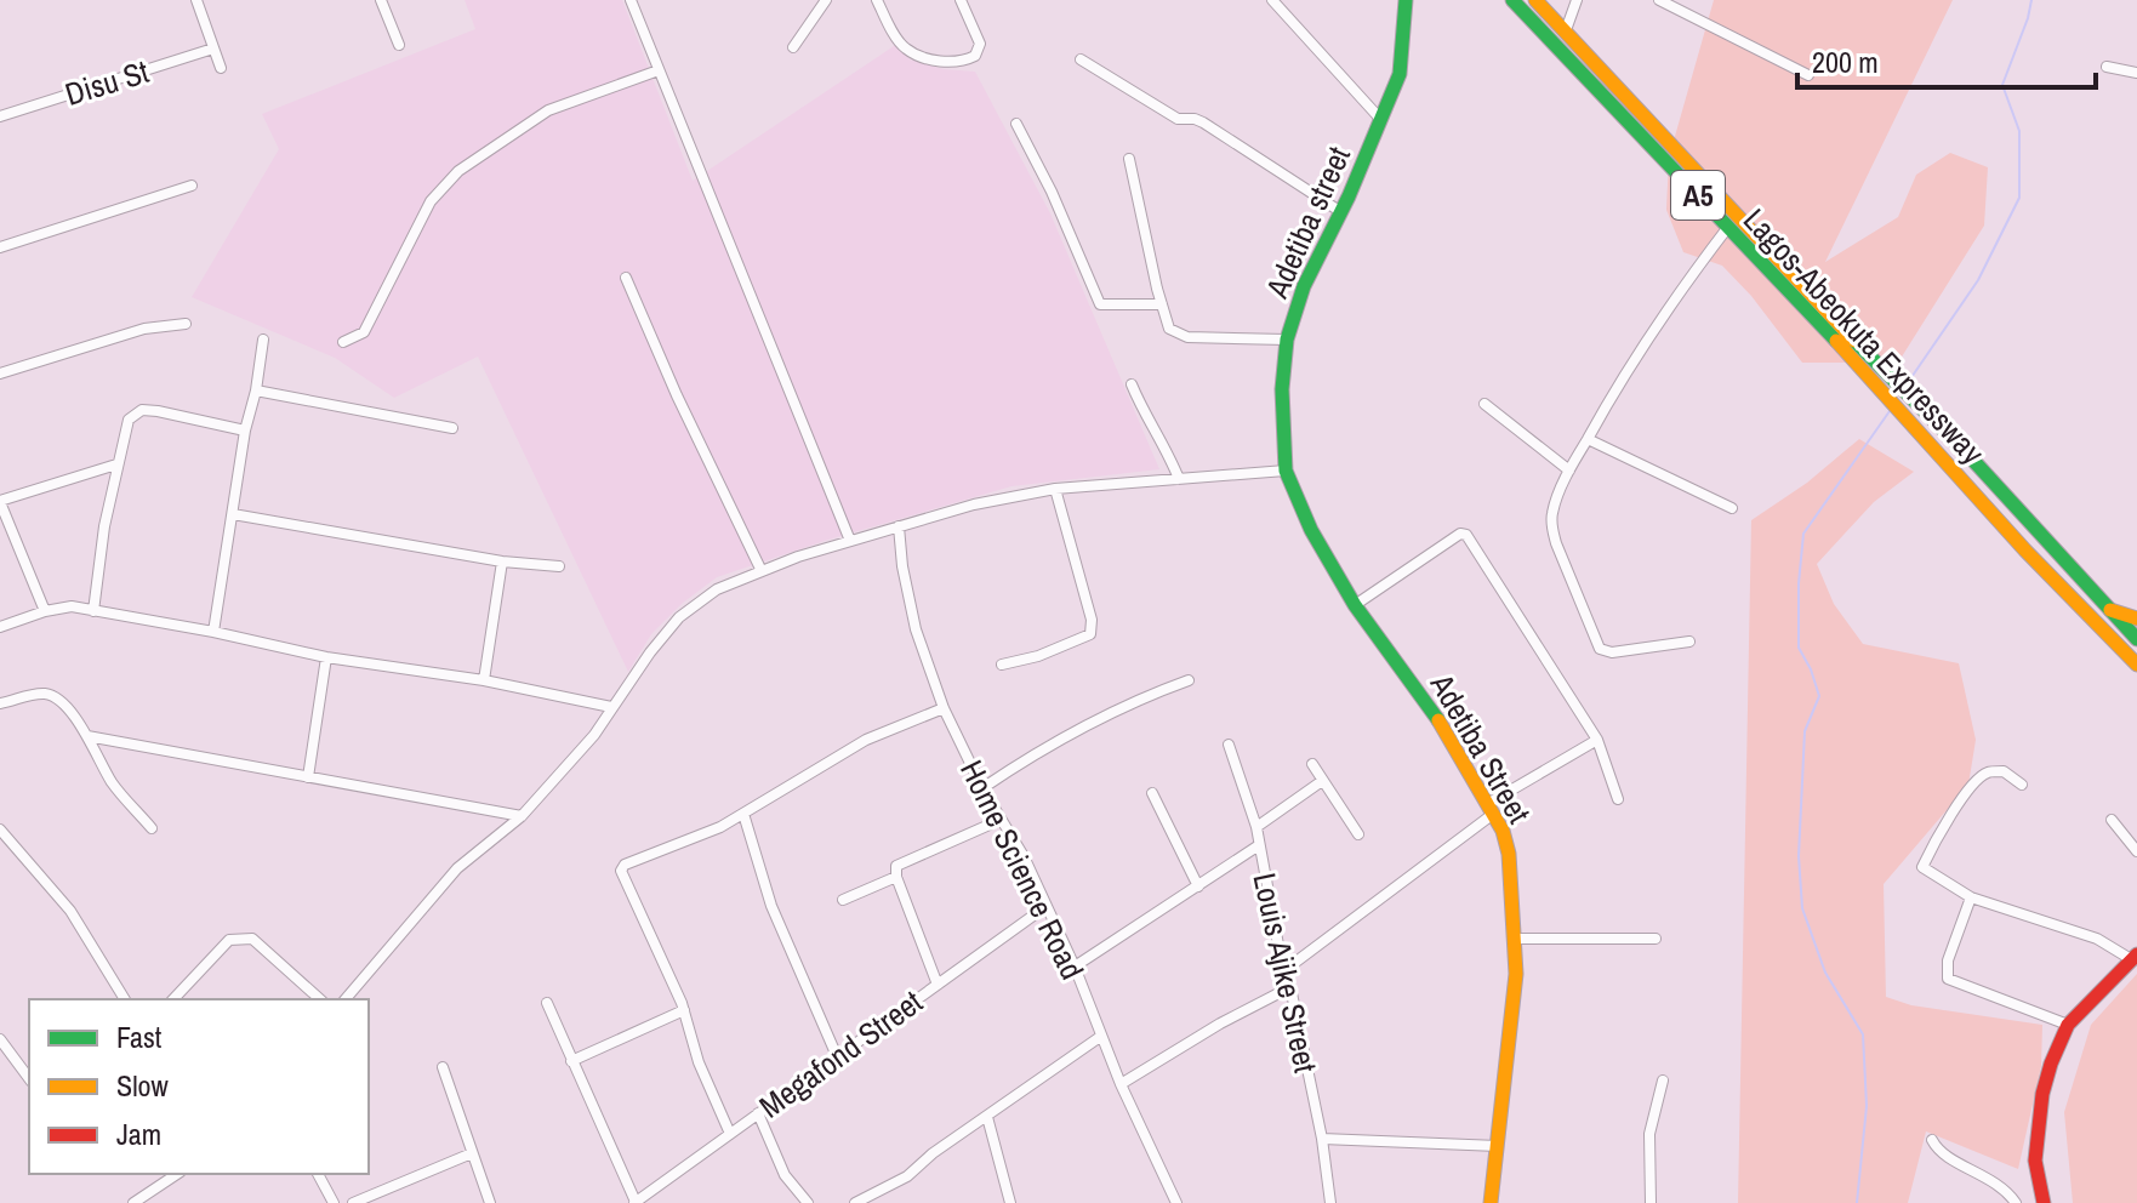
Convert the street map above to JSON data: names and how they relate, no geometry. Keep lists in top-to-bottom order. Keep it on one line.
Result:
{"streets":{"main road":["A5","Adetiba street","Lagos-Abeokuta Expressway","Adetiba Street"],"street":["Disu St","Home Science Road","Louis Ajike Street","Megafond Street"]},"crossings":[["Adetiba street","Adetiba Street"],["Home Science Road","Megafond Street"]],"legend":["Fast","Slow","Jam"],"scale_bar":"200 m"}
